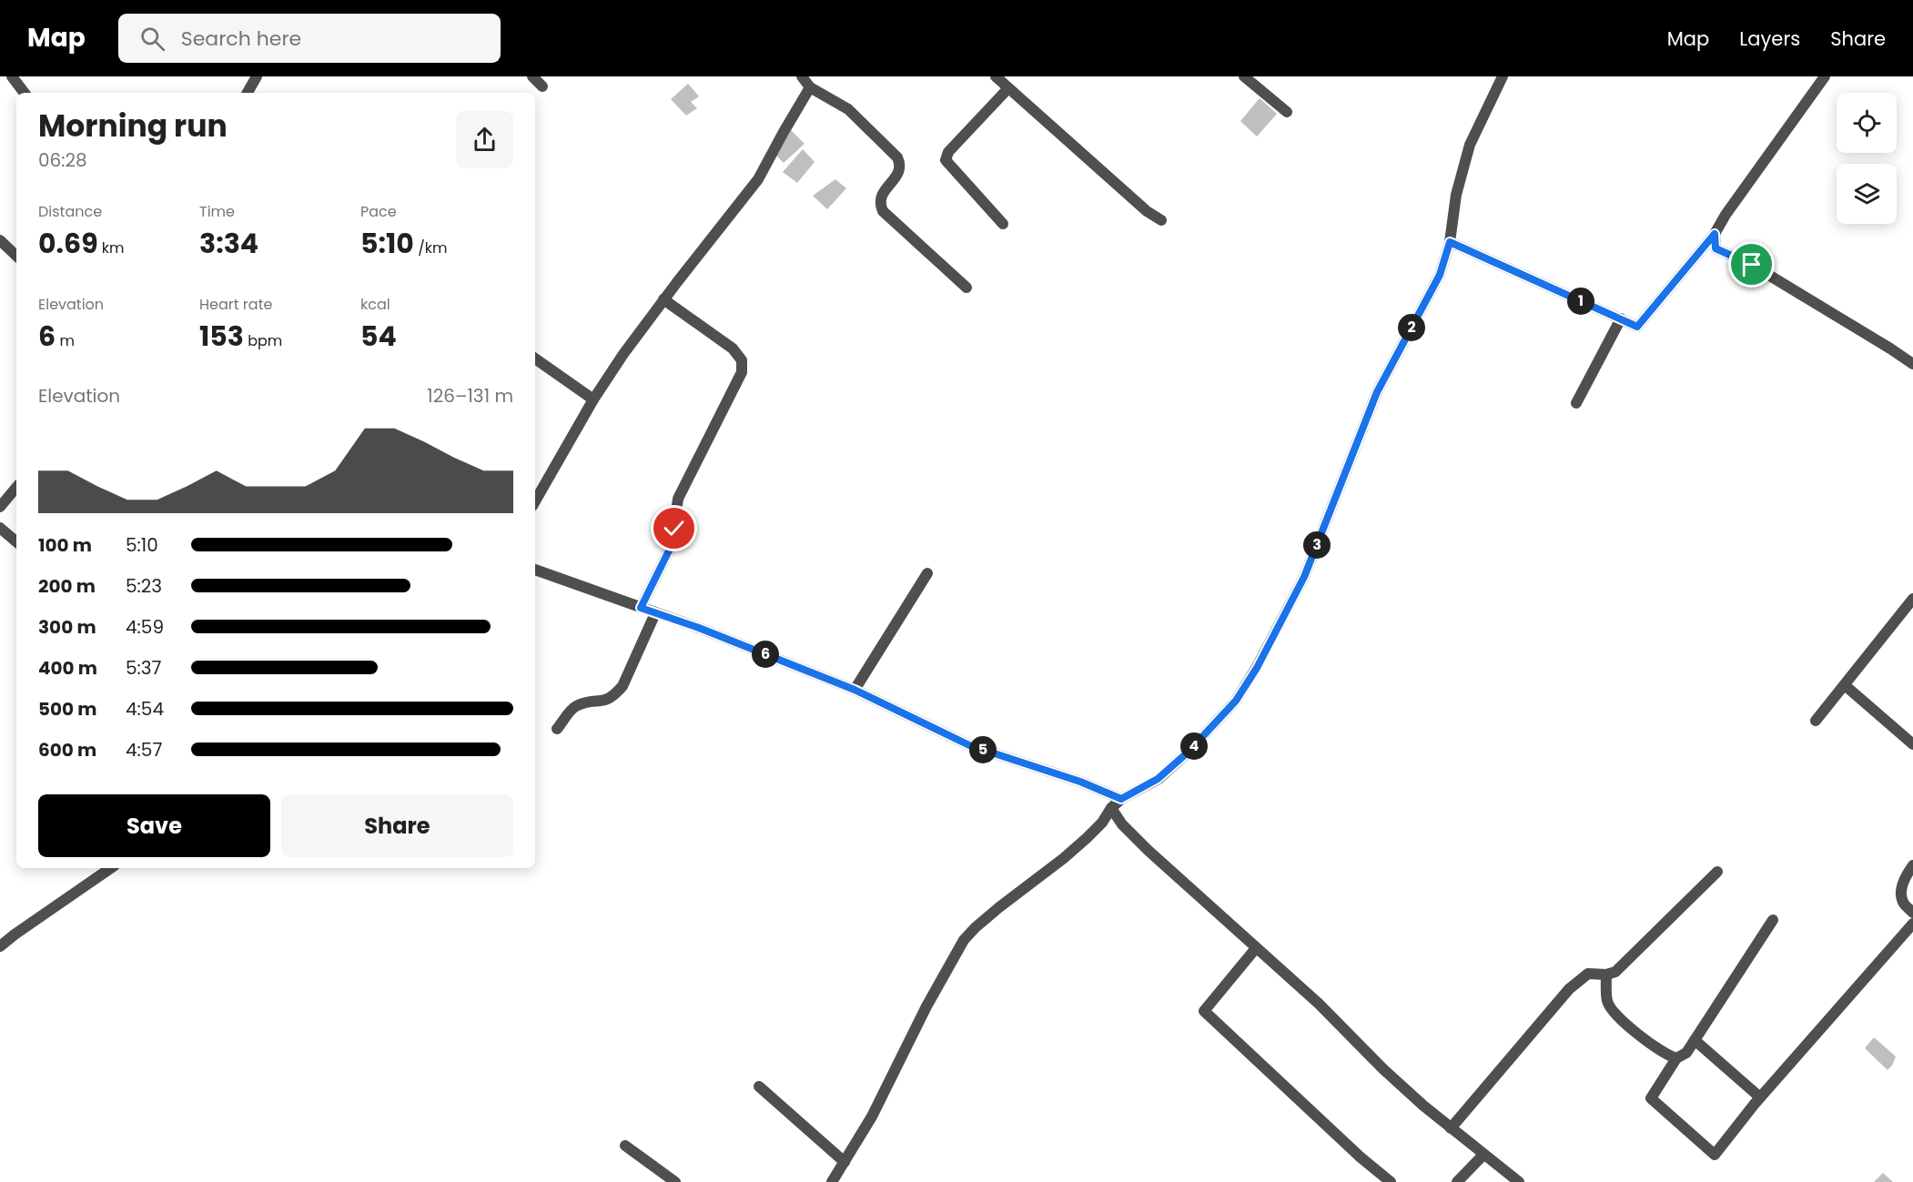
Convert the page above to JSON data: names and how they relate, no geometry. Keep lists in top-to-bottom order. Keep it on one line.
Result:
{"page":{"header":"Map","search":"Search here","nav":["Map","Layers","Share"],"heading":["Morning run","06:28"],"stats":[["Distance","0.69 km"],["Time","3:34"],["Pace","5:10 /km"],["Elevation","6 m"],["Heart rate","153 bpm"],["kcal","54"]],"pins":["1","2","3","6","4","5"],"chart":["Elevation","126–131 m"],"list":[{"name":"100 m","note":"5:10"},{"name":"200 m","note":"5:23"},{"name":"300 m","note":"4:59"},{"name":"400 m","note":"5:37"},{"name":"500 m","note":"4:54"},{"name":"600 m","note":"4:57"}],"buttons":["Save","Share"]}}
